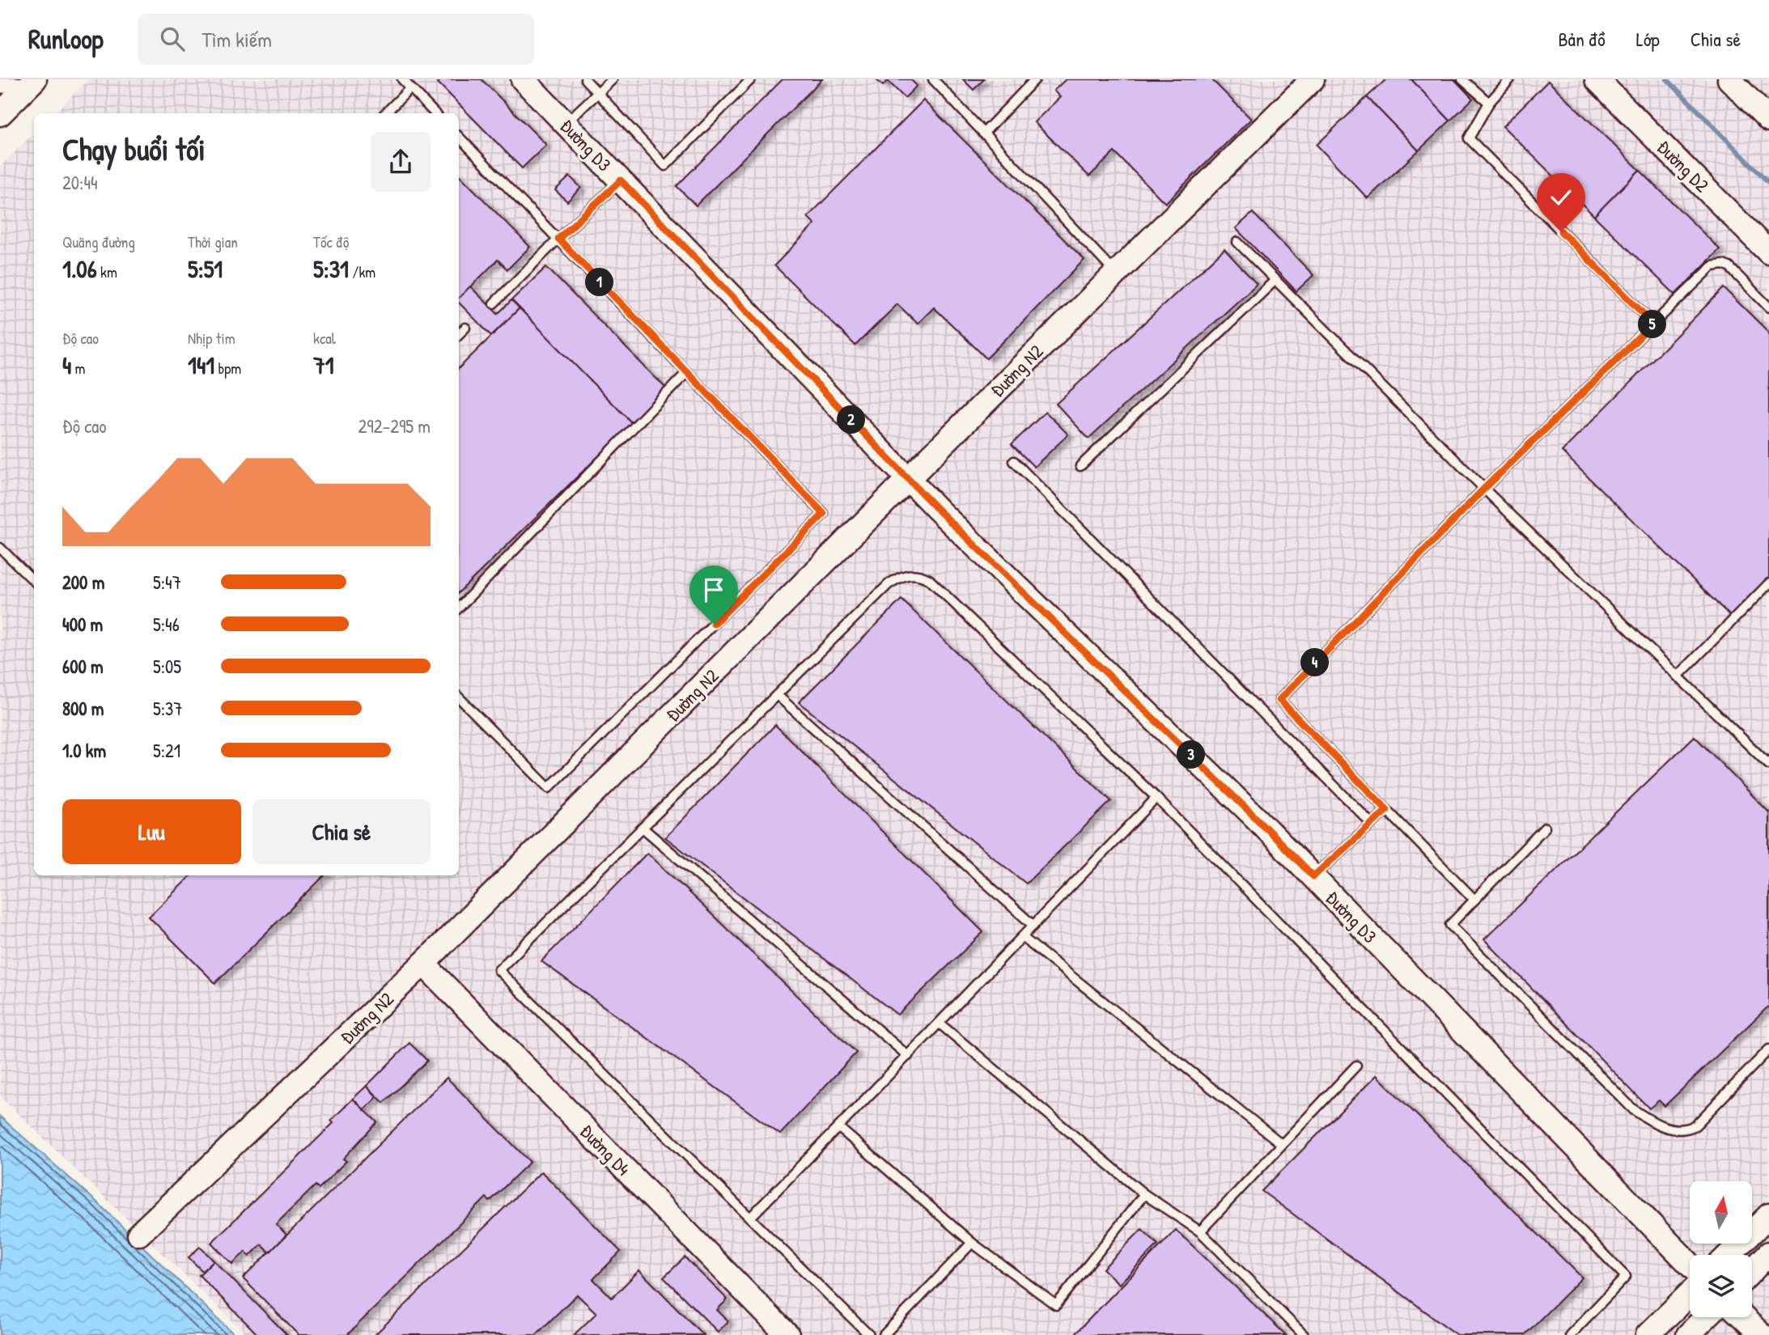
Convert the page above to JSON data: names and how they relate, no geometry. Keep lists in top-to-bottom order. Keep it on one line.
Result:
{"streets":{"street":["Đường D3","Đường D2","Đường N2","Đường D4"]},"crossings":[["Đường D3","Đường N2"],["Đường N2","Đường D4"]],"north":"top","page":{"header":"Runloop","search":"Tìm kiếm","nav":["Bản đồ","Lớp","Chia sẻ"],"heading":["Chạy buổi tối","20:44"],"stats":[["Quãng đường","1.06 km"],["Thời gian","5:51"],["Tốc độ","5:31 /km"],["Độ cao","4 m"],["Nhịp tim","141 bpm"],["kcal","71"]],"pins":["1","5","2","4","3"],"chart":["Độ cao","292–295 m"],"list":[{"name":"200 m","note":"5:47"},{"name":"400 m","note":"5:46"},{"name":"600 m","note":"5:05"},{"name":"800 m","note":"5:37"},{"name":"1.0 km","note":"5:21"}],"buttons":["Lưu","Chia sẻ"]}}
